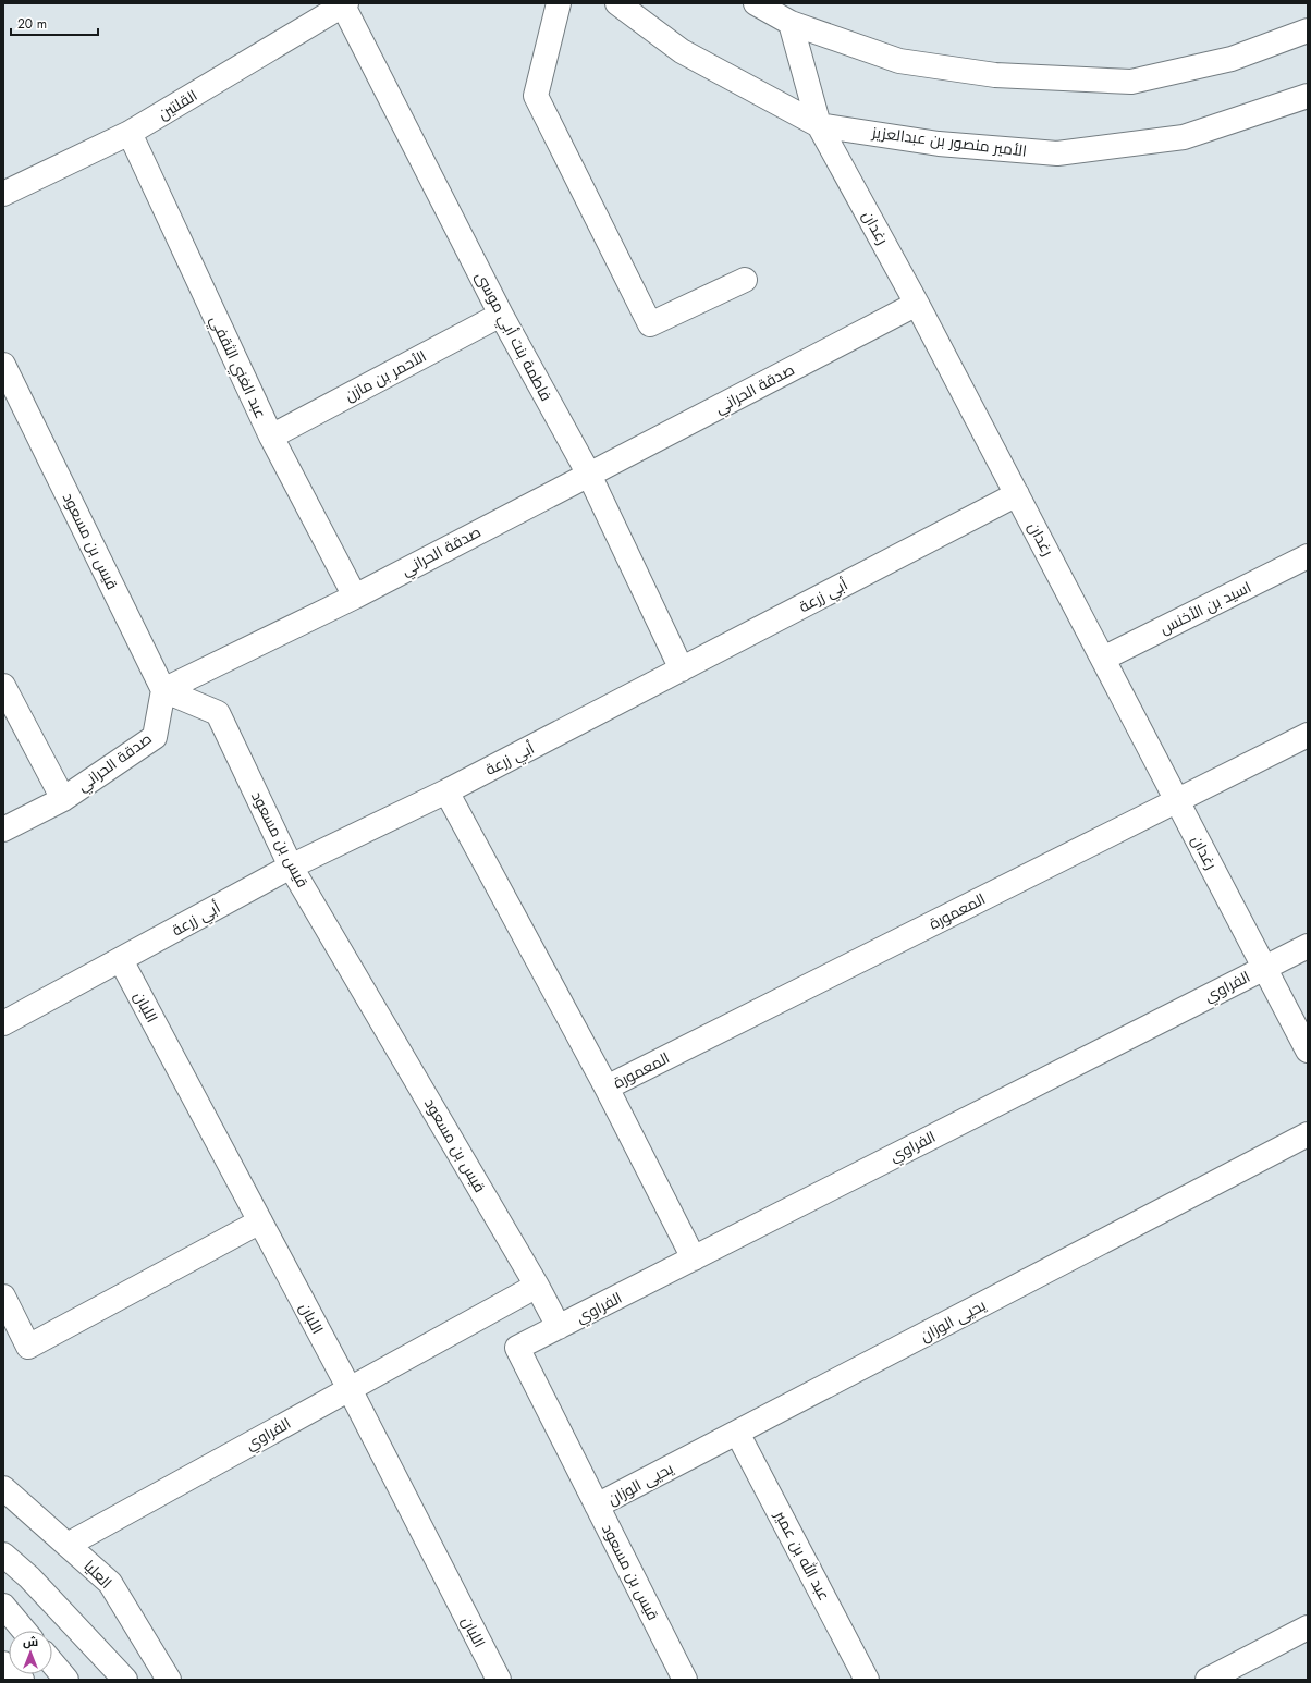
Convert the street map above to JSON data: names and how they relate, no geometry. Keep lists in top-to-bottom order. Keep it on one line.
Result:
{"streets":{"street":["القلتين","الأمير منصور بن عبدالعزيز","رغدان","فاطمة بنت أبي موسى","عبد الغني الثقفي","الأحمر بن مازن","صدقة الحراني","قيس بن مسعود","أبي زرعة","اسيد بن الأخنس","المعمورة","الفراوي","اللبان","يحيى الوزان","عبد الله بن عمير","العليا"]},"crossings":[["القلتين","فاطمة بنت أبي موسى"],["القلتين","عبد الغني الثقفي"],["الأمير منصور بن عبدالعزيز","رغدان"],["رغدان","صدقة الحراني"],["رغدان","أبي زرعة"],["رغدان","اسيد بن الأخنس"],["رغدان","المعمورة"],["رغدان","الفراوي"],["فاطمة بنت أبي موسى","الأحمر بن مازن"],["فاطمة بنت أبي موسى","صدقة الحراني"],["فاطمة بنت أبي موسى","أبي زرعة"],["عبد الغني الثقفي","الأحمر بن مازن"],["عبد الغني الثقفي","صدقة الحراني"],["صدقة الحراني","قيس بن مسعود"],["قيس بن مسعود","أبي زرعة"],["قيس بن مسعود","الفراوي"],["قيس بن مسعود","يحيى الوزان"],["أبي زرعة","اللبان"],["الفراوي","اللبان"],["الفراوي","العليا"],["يحيى الوزان","عبد الله بن عمير"]],"scale_bar":"20 m","north":"top"}
